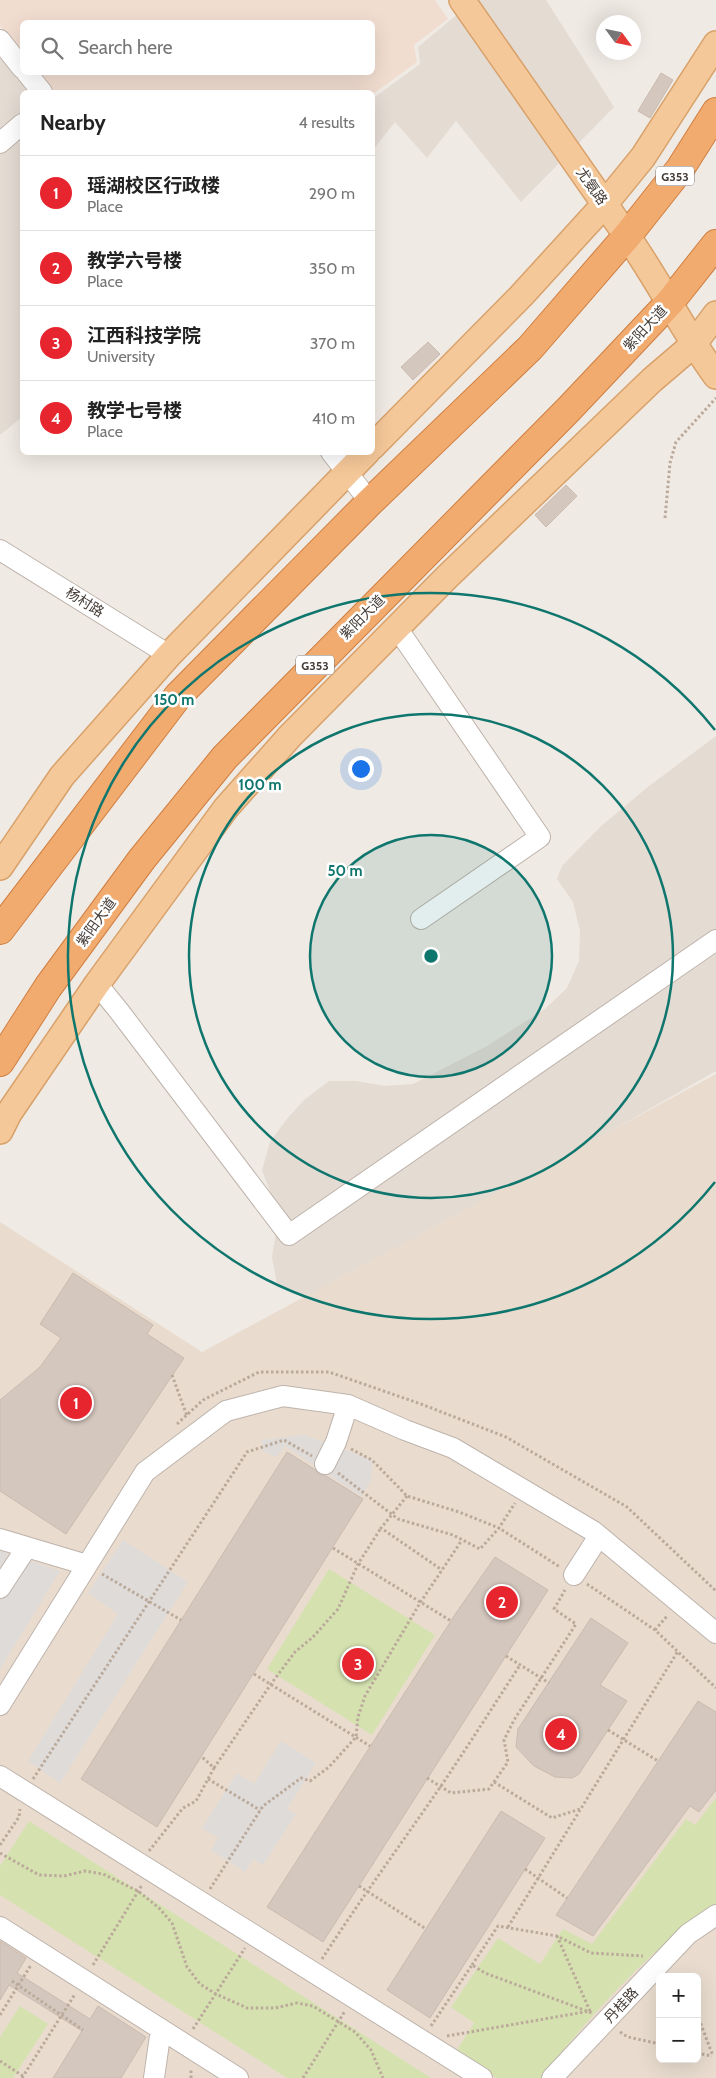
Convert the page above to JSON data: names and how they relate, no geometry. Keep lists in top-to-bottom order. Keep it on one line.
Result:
{"streets":{"highway":["G353","紫阳大道"],"main road":["尤氨路"],"street":["杨村路","丹桂路"]},"crossings":[["G353","尤氨路"],["尤氨路","紫阳大道"]],"north":"bottom right","page":{"search":"Search here","heading":["Nearby","4 results"],"list":[{"mark":"1","name":"瑶湖校区行政楼","note":"Place","value":"290 m"},{"mark":"2","name":"教学六号楼","note":"Place","value":"350 m"},{"mark":"3","name":"江西科技学院","note":"University","value":"370 m"},{"mark":"4","name":"教学七号楼","note":"Place","value":"410 m"}],"pins":["1","2","3","4"],"map_buttons":["+","−"]},"rings":["150 m","100 m","50 m"]}
